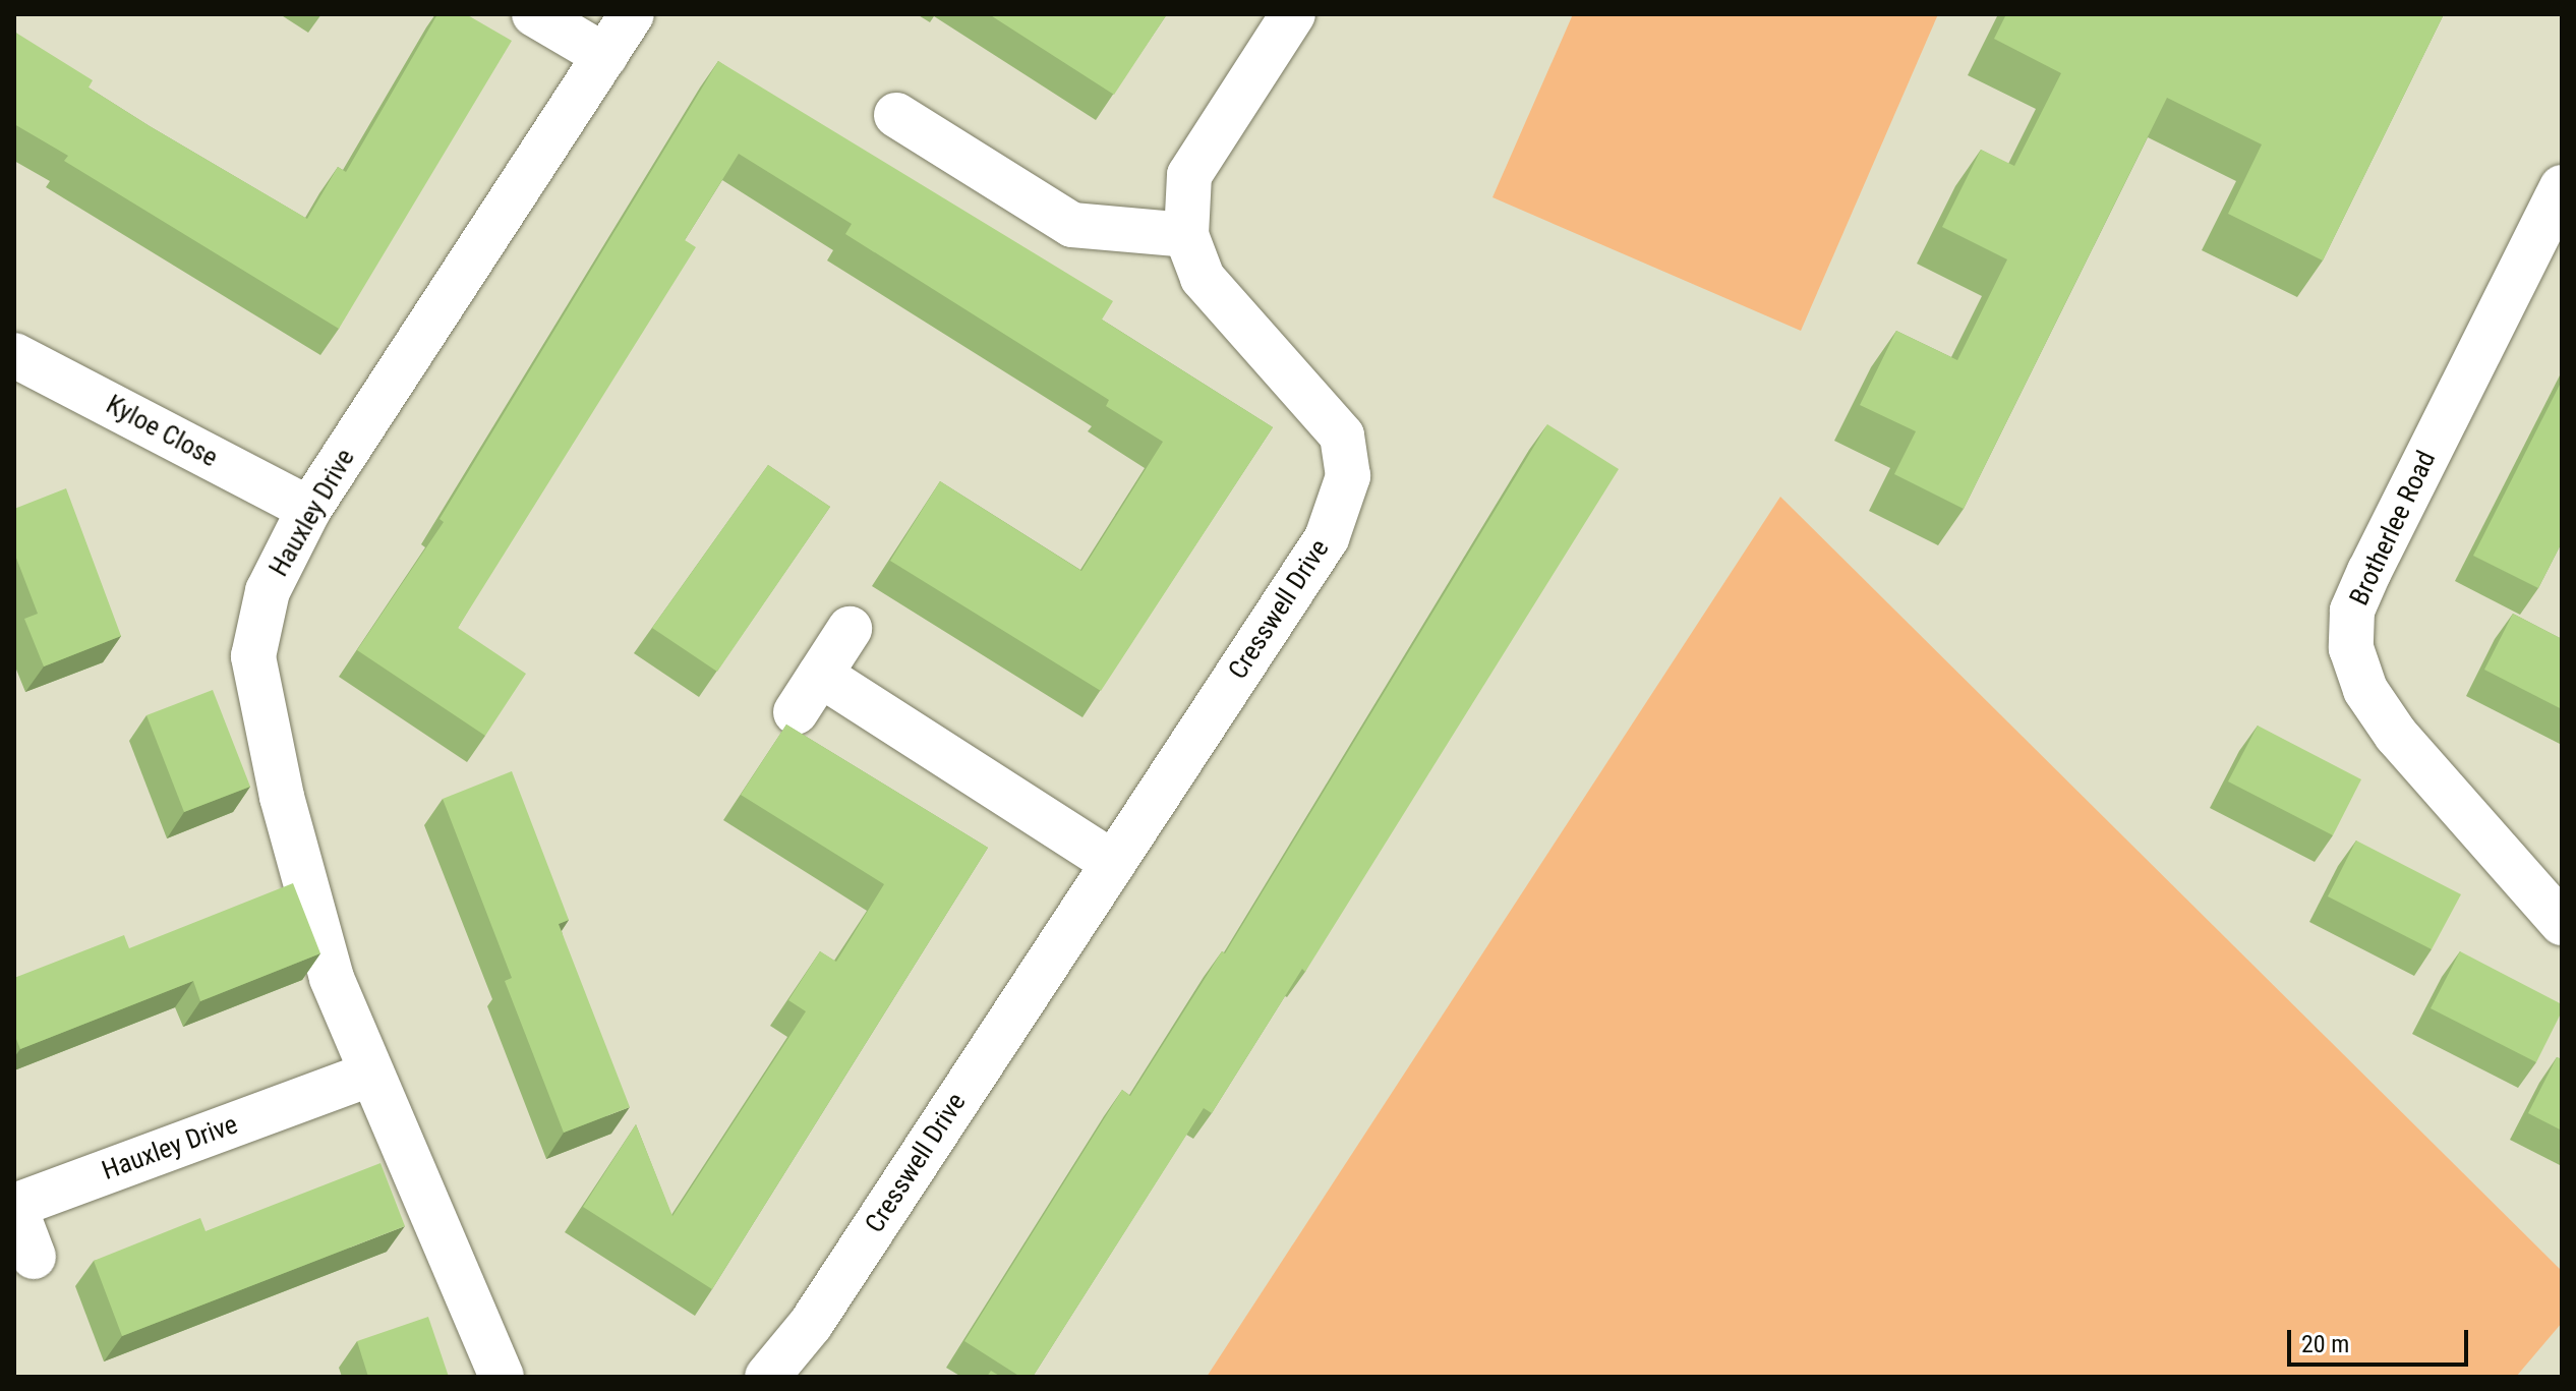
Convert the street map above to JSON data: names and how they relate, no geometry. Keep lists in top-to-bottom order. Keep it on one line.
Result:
{"streets":{"street":["Kyloe Close","Hauxley Drive","Brotherlee Road","Cresswell Drive"]},"crossings":[["Kyloe Close","Hauxley Drive"]],"scale_bar":"20 m"}
